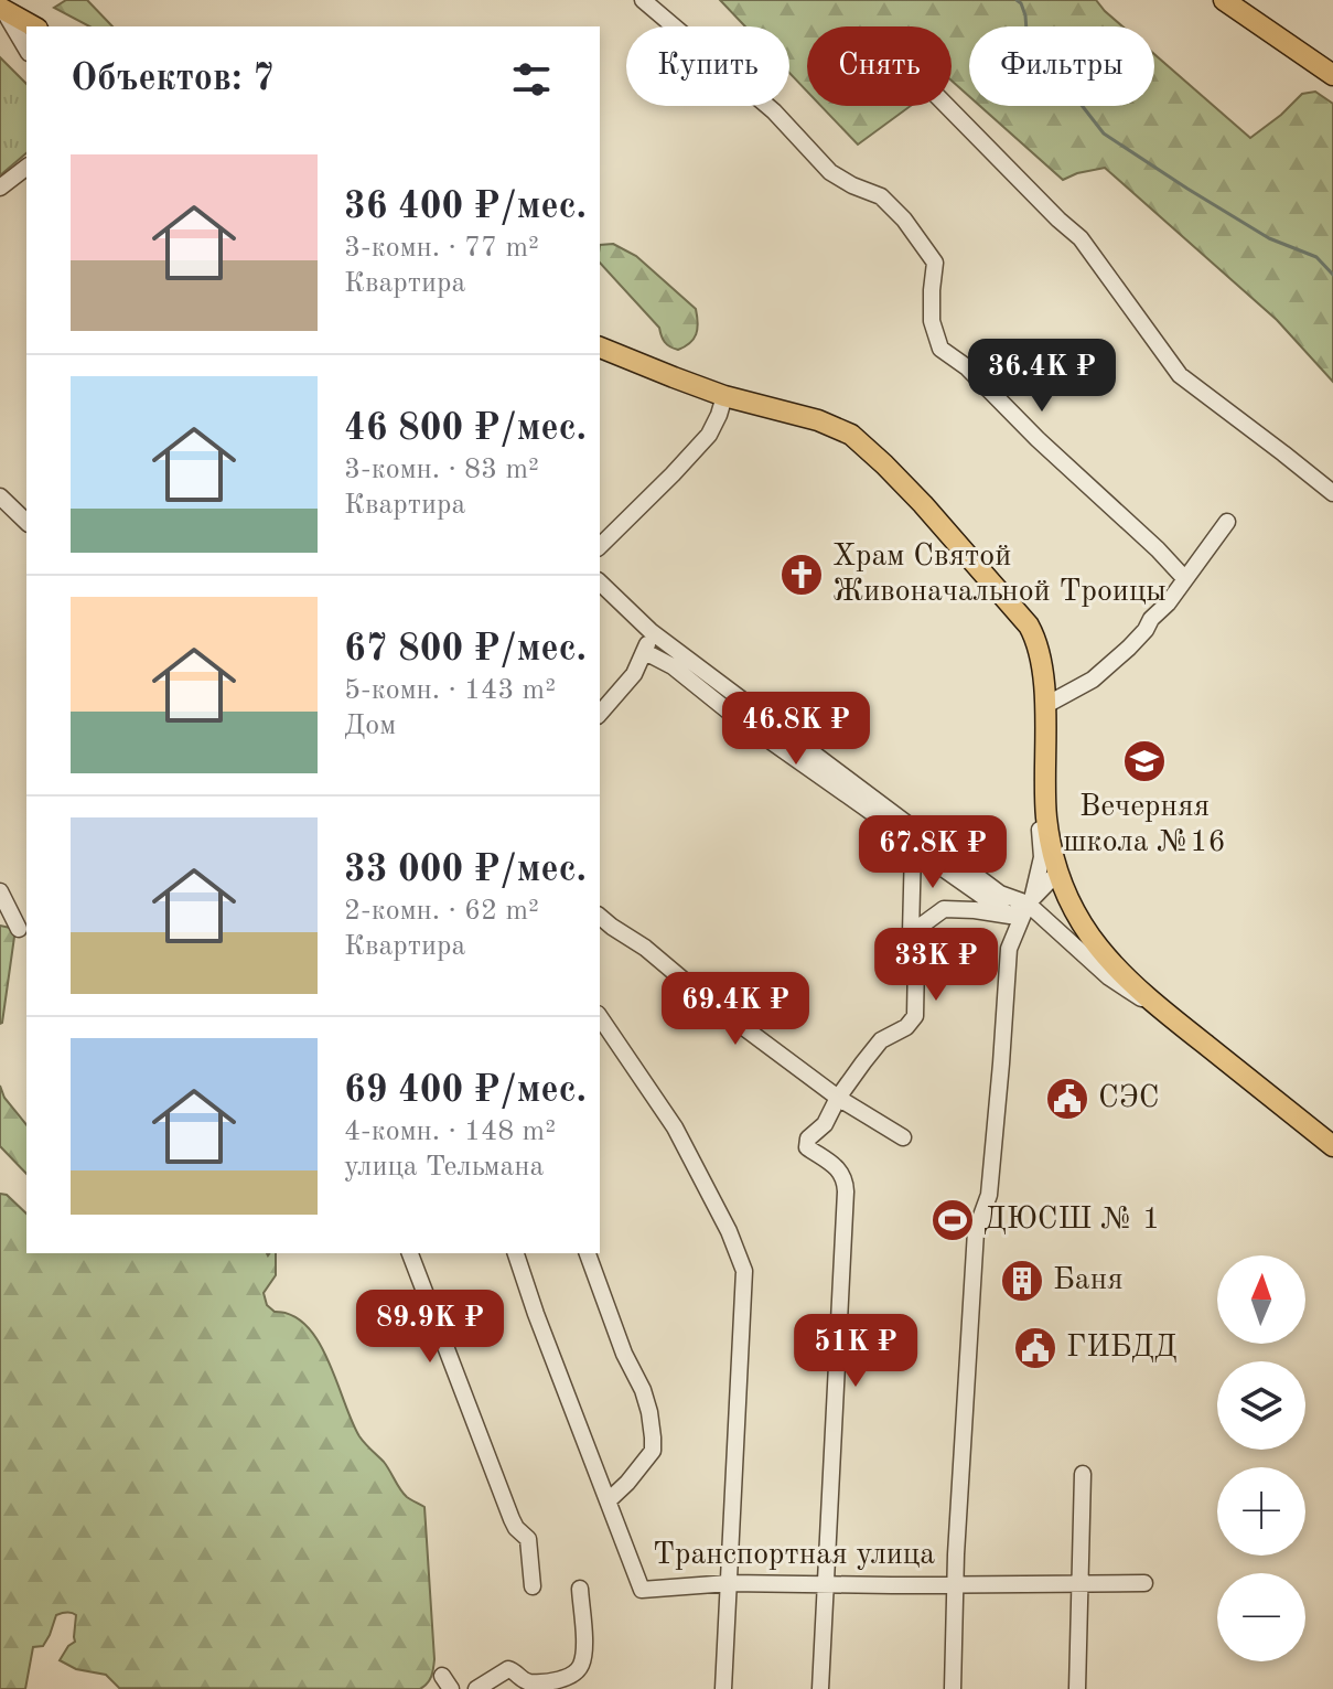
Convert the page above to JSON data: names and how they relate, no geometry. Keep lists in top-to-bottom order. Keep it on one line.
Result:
{"streets":{"street":["Транспортная улица"]},"places":{"church":["Храм Святой Живоначальной Троицы"],"school or university":["Вечерняя школа №16"],"public building":["СЭС","ГИБДД"],"sports":["ДЮСШ № 1"],"building":["Баня"]},"north":"top","page":{"chip":["Купить","Снять","Фильтры"],"heading":"Объектов: 7","list":[{"name":"36 400 ₽/мес.","note":"3-комн. · 77 m² · Квартира"},{"name":"46 800 ₽/мес.","note":"3-комн. · 83 m² · Квартира"},{"name":"67 800 ₽/мес.","note":"5-комн. · 143 m² · Дом"},{"name":"33 000 ₽/мес.","note":"2-комн. · 62 m² · Квартира"},{"name":"69 400 ₽/мес.","note":"4-комн. · 148 m² · улица Тельмана"}],"price":["36.4K ₽","46.8K ₽","67.8K ₽","33K ₽","69.4K ₽","89.9K ₽","51K ₽"],"map_buttons":["+","−"]}}
